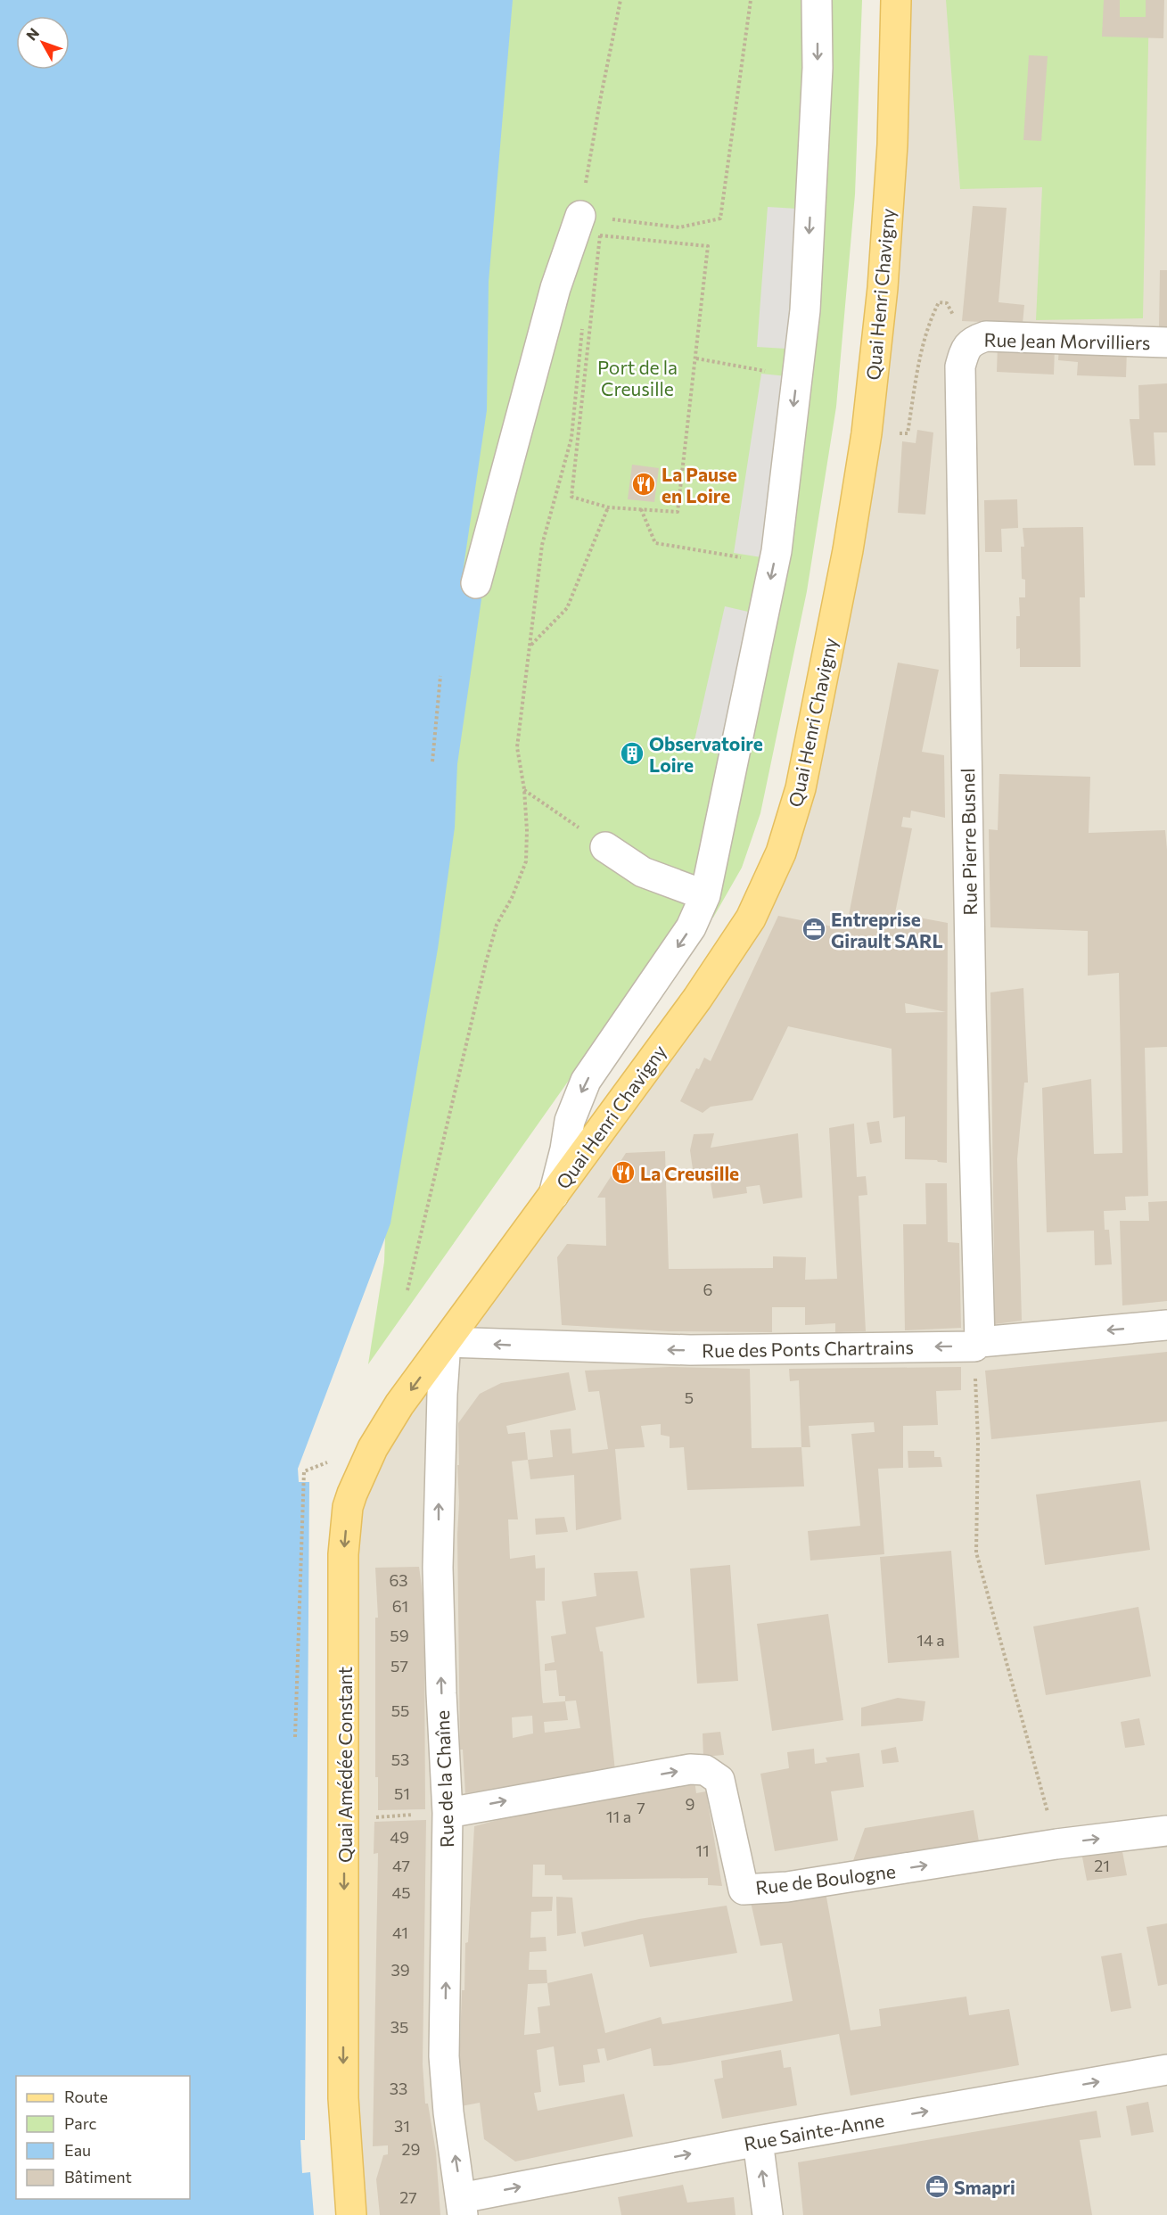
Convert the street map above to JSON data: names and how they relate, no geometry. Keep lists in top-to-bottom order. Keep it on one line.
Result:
{"streets":{"main road":["Quai Henri Chavigny","Quai Amédée Constant"],"street":["Rue Jean Morvilliers","Rue Pierre Busnel","Rue des Ponts Chartrains","Rue de la Chaîne","Rue de Boulogne","Rue Sainte-Anne"]},"crossings":[["Quai Henri Chavigny","Rue des Ponts Chartrains"],["Quai Henri Chavigny","Quai Amédée Constant"],["Quai Henri Chavigny","Rue de la Chaîne"],["Rue Jean Morvilliers","Rue Pierre Busnel"],["Rue Pierre Busnel","Rue des Ponts Chartrains"],["Rue des Ponts Chartrains","Quai Amédée Constant"],["Rue des Ponts Chartrains","Rue de la Chaîne"],["Quai Amédée Constant","Rue de la Chaîne"],["Rue de la Chaîne","Rue de Boulogne"],["Rue de la Chaîne","Rue Sainte-Anne"]],"one_way":["Rue des Ponts Chartrains","Quai Amédée Constant","Rue de la Chaîne","Rue de Boulogne","Rue Sainte-Anne"],"parks":["Port de la Creusille"],"places":{"restaurant":["La Pause en Loire","La Creusille"],"building":["Observatoire Loire"],"office":["Entreprise Girault SARL","Smapri"]},"house_numbers":["6","5","63","61","59","14 a","57","55","53","51","9","7","11 a","49","11","47","21","45","41","39","35","33","31","29","27"],"legend":["Route","Parc","Eau","Bâtiment"],"north":"top left"}
